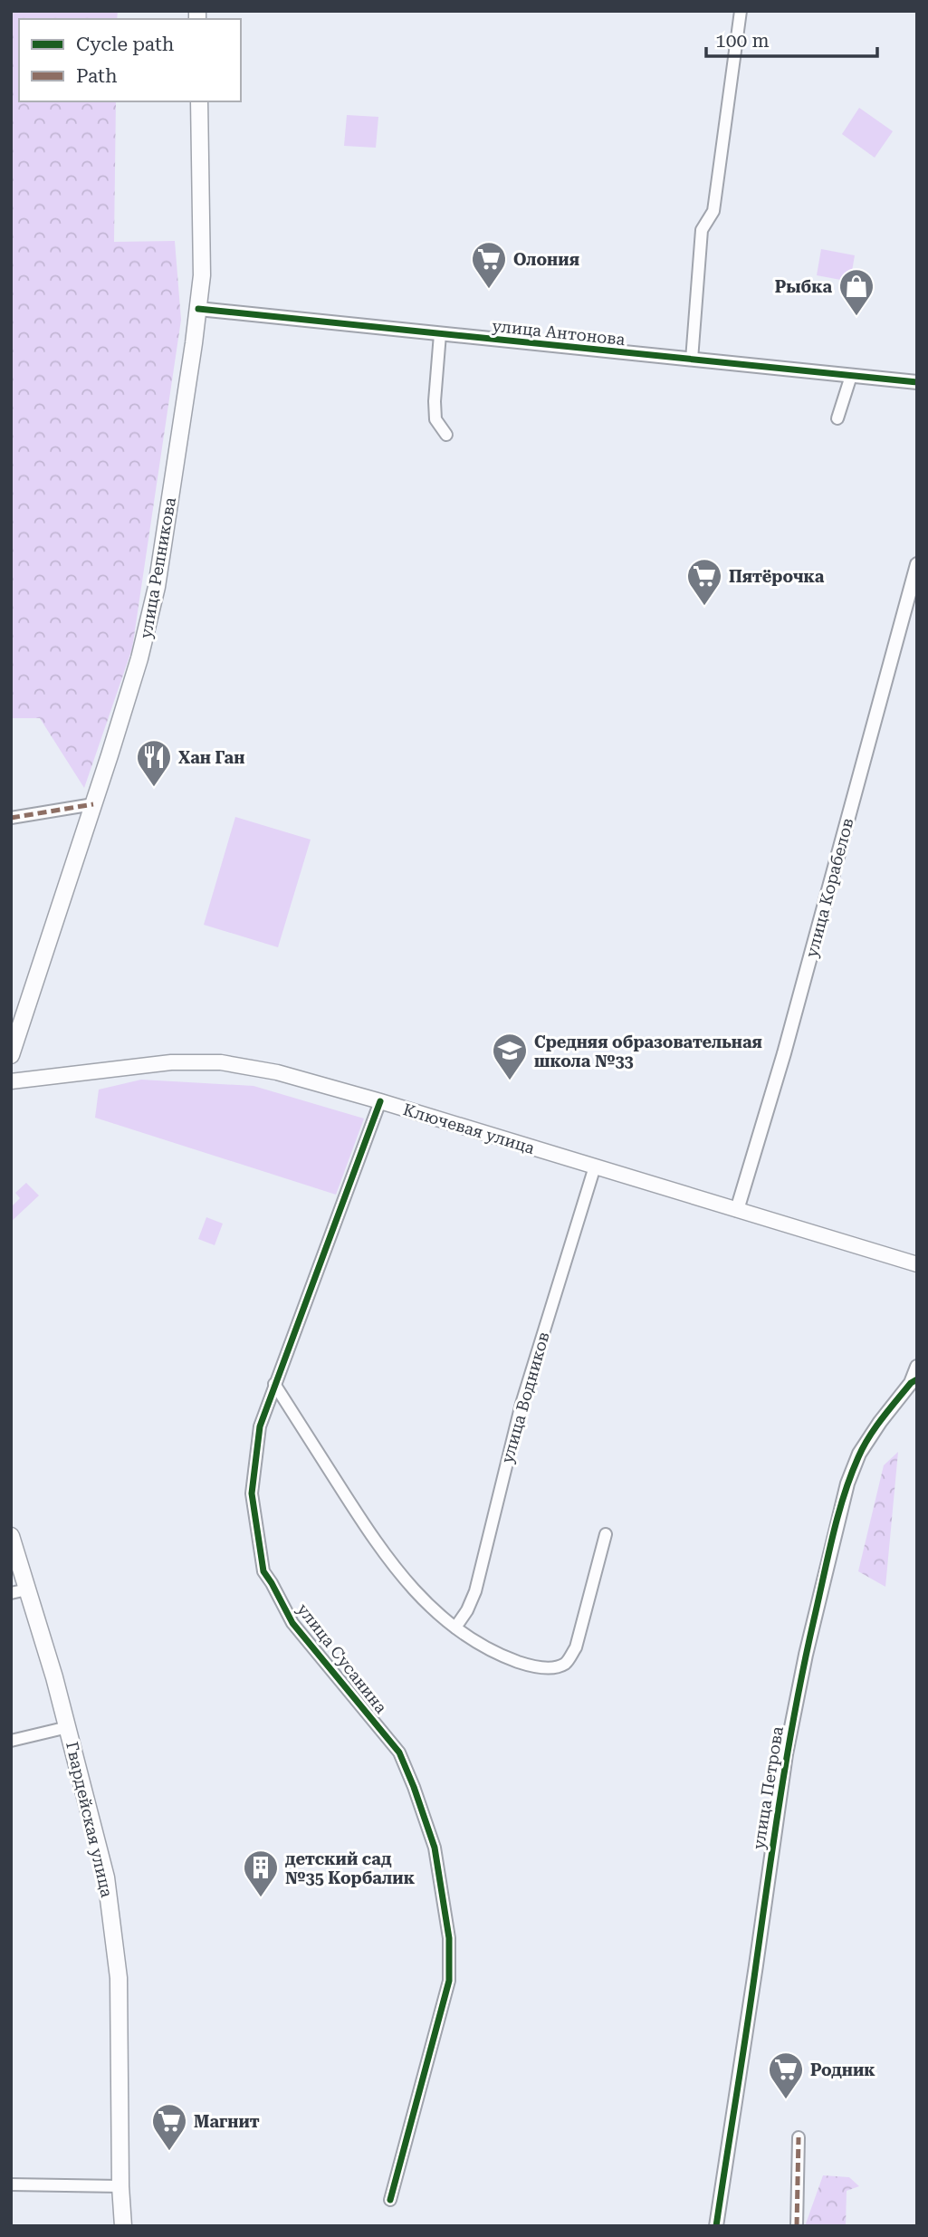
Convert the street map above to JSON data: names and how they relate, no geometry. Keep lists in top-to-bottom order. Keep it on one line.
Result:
{"streets":{"main road":["улица Репникова","Ключевая улица","Гвардейская улица"],"street":["улица Антонова","улица Корабелов","улица Водников","улица Сусанина","улица Петрова"]},"crossings":[["улица Антонова","улица Репникова"],["улица Корабелов","Ключевая улица"],["Ключевая улица","улица Водников"],["Ключевая улица","улица Сусанина"]],"places":{"supermarket":["Олония","Пятёрочка","Родник","Магнит"],"shop":["Рыбка"],"restaurant":["Хан Ган"],"school or university":["Средняя образовательная школа №33"],"building":["детский сад №35 Корбалик"]},"legend":["Cycle path","Path"],"scale_bar":"100 m"}
